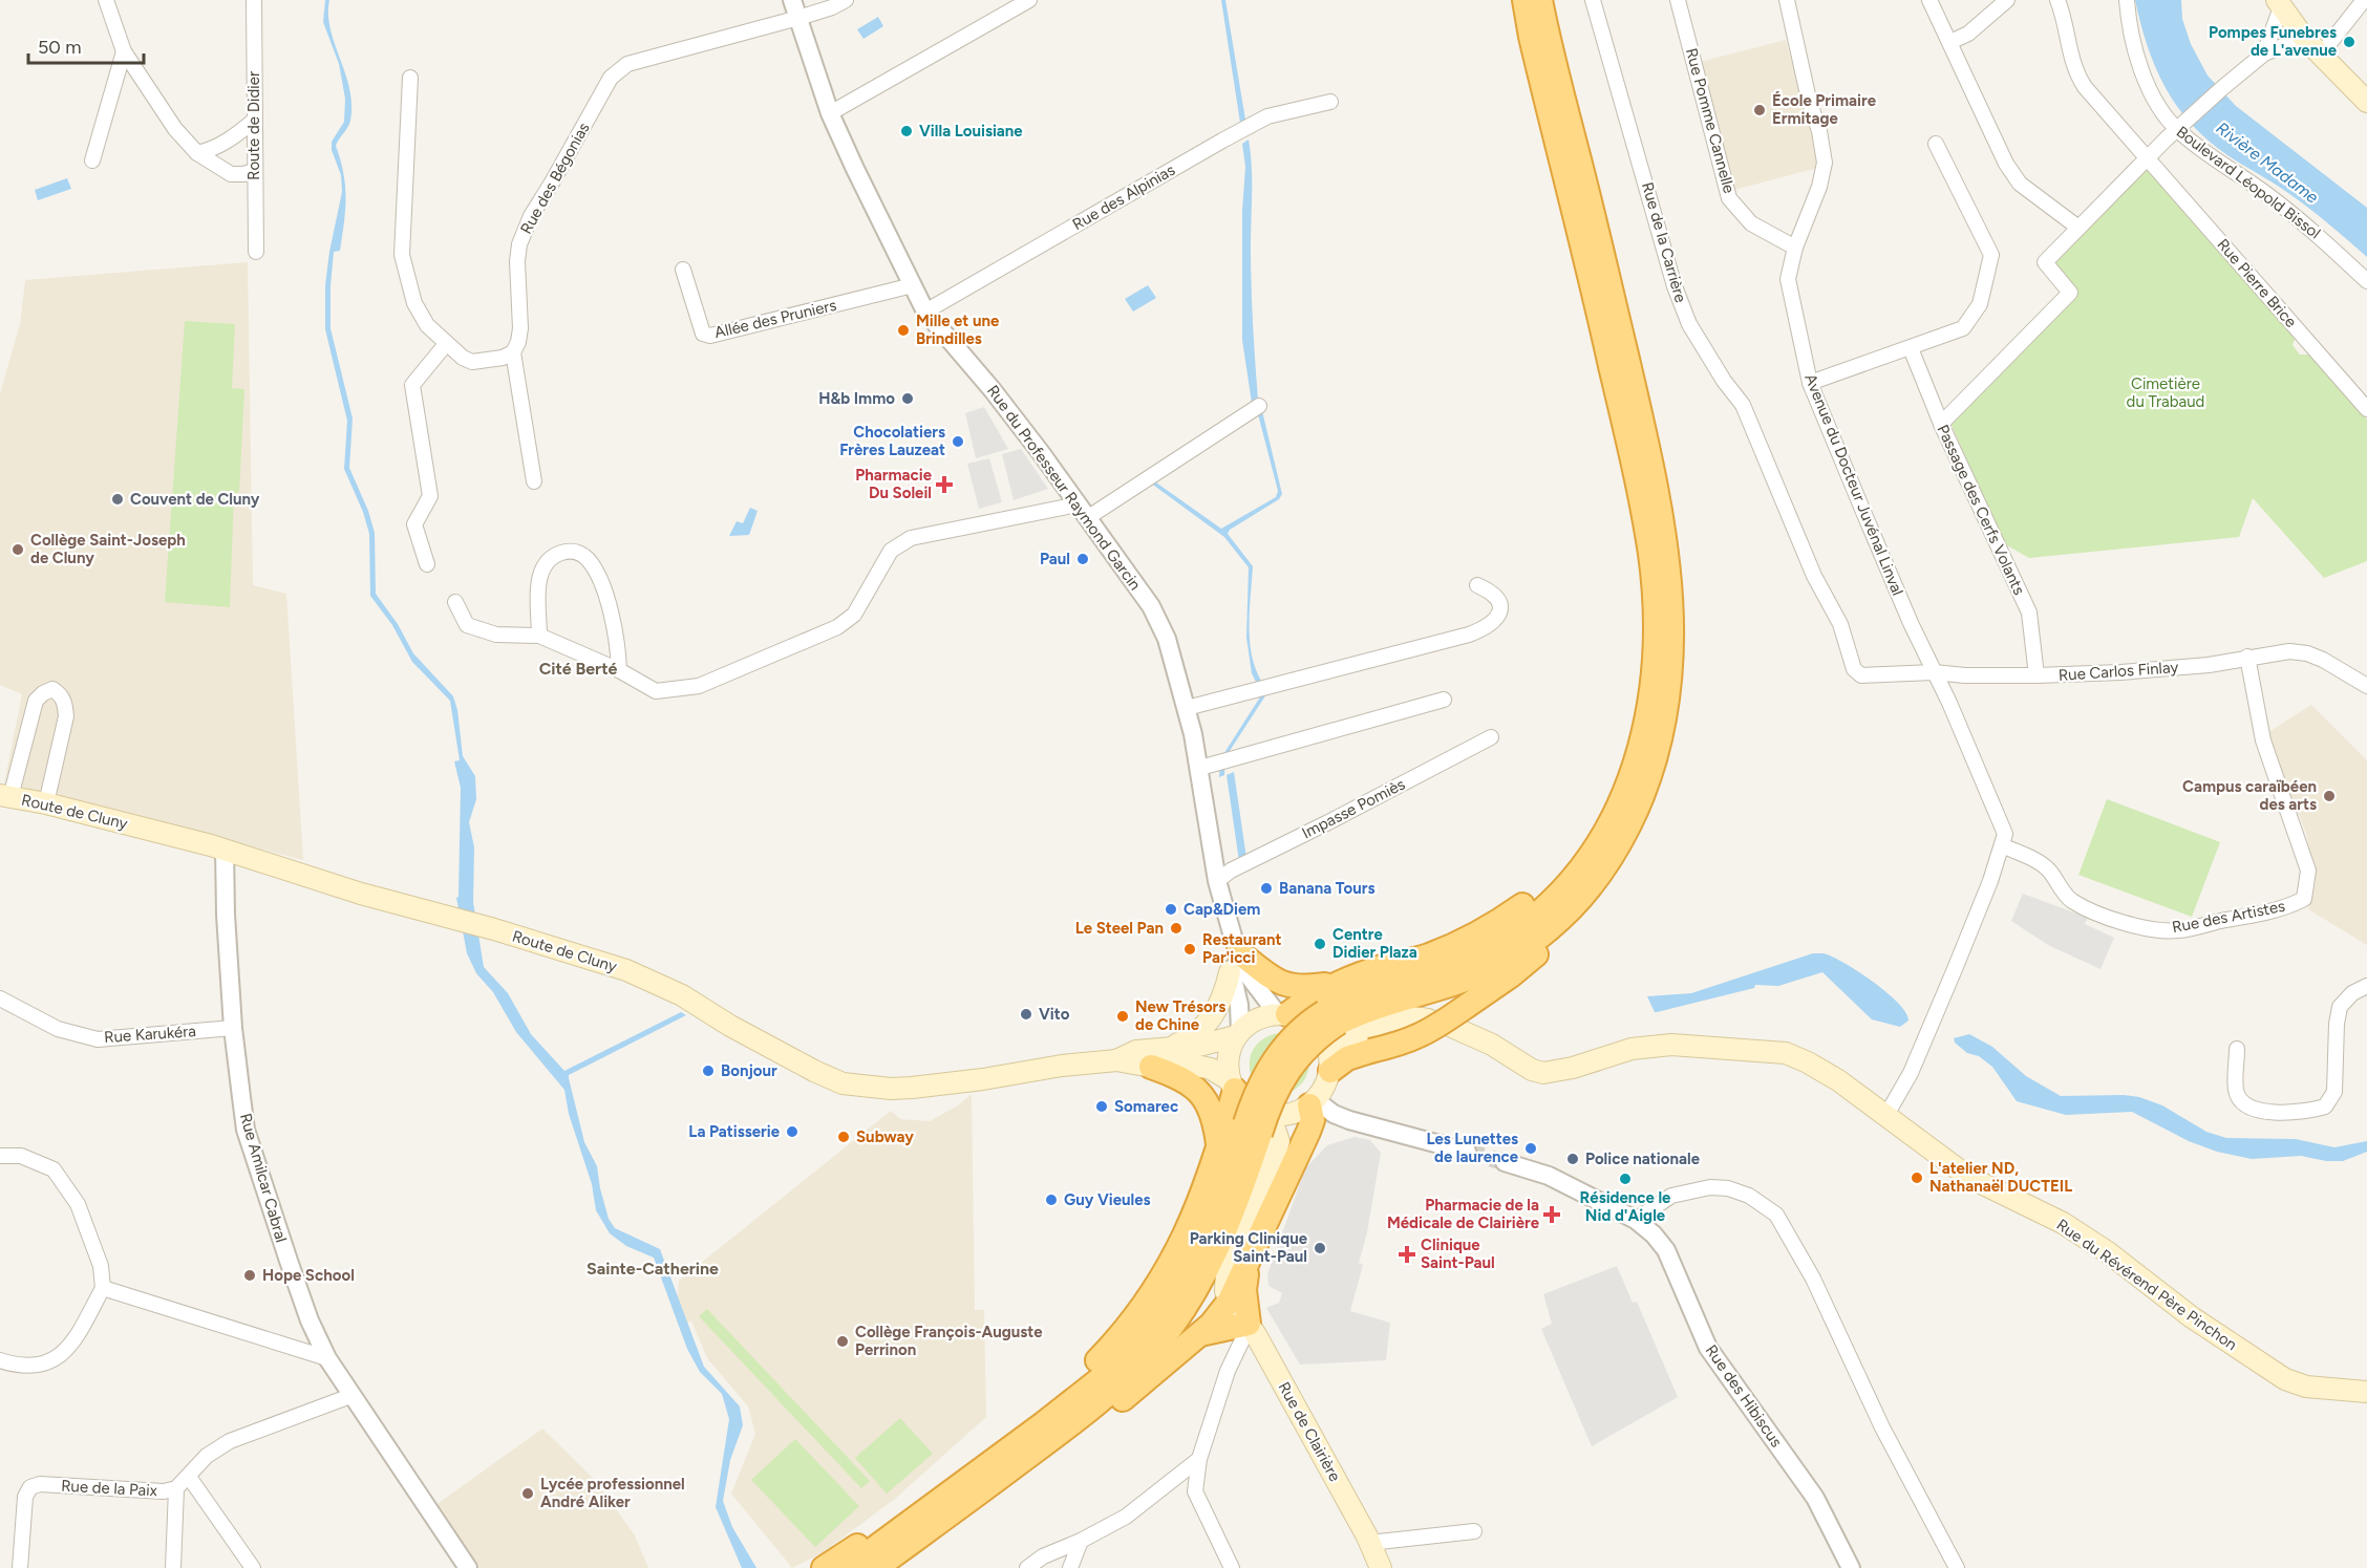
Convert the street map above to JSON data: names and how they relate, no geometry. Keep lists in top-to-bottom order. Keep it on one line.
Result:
{"streets":{"main road":["Route de Cluny","Rue du Révérend Père Pinchon","Rue de Clairière"],"street":["Rue Pomme Cannelle","Route de Didier","Rue des Bégonias","Boulevard Léopold Bissol","Rue des Alpinias","Rue de la Carrière","Rue Pierre Brice","Allée des Pruniers","Avenue du Docteur Juvénal Linval","Rue du Professeur Raymond Garcin","Passage des Cerfs Volants","Rue Carlos Finlay","Impasse Pomiès","Rue des Artistes","Rue Karukéra","Rue Amilcar Cabral","Rue des Hibiscus","Rue de la Paix"]},"crossings":[["Rue Pomme Cannelle","Avenue du Docteur Juvénal Linval"],["Rue des Bégonias","Rue du Professeur Raymond Garcin"],["Rue des Alpinias","Rue du Professeur Raymond Garcin"],["Rue de la Carrière","Rue Carlos Finlay"],["Allée des Pruniers","Rue du Professeur Raymond Garcin"],["Avenue du Docteur Juvénal Linval","Rue Carlos Finlay"],["Avenue du Docteur Juvénal Linval","Rue des Artistes"],["Rue du Professeur Raymond Garcin","Impasse Pomiès"],["Rue du Professeur Raymond Garcin","Route de Cluny"],["Passage des Cerfs Volants","Rue Carlos Finlay"],["Rue Carlos Finlay","Rue des Artistes"],["Route de Cluny","Rue Amilcar Cabral"],["Rue Karukéra","Rue Amilcar Cabral"],["Rue Amilcar Cabral","Rue de la Paix"]],"districts":["Cité Berté","Sainte-Catherine"],"water":["Rivière Madame"],"parks":["Cimetière du Trabaud"],"places":{"other":["Pompes Funebres de L'avenue","École Primaire Ermitage","Villa Louisiane","Mille et une Brindilles","H&b Immo","Chocolatiers Frères Lauzeat","Couvent de Cluny","Collège Saint-Joseph de Cluny","Paul","Campus caraïbéen des arts","Banana Tours","Cap&Diem","Le Steel Pan","Centre Didier Plaza","Restaurant Par'icci","Vito","New Trésors de Chine","Bonjour","Somarec","La Patisserie","Subway","Les Lunettes de laurence","Police nationale","L'atelier ND, Nathanaël DUCTEIL","Résidence le Nid d'Aigle","Guy Vieules","Parking Clinique Saint-Paul","Hope School","Collège François-Auguste Perrinon","Lycée professionnel André Aliker"],"health":["Pharmacie Du Soleil","Pharmacie de la Médicale de Clairière","Clinique Saint-Paul"]},"scale_bar":"50 m"}
